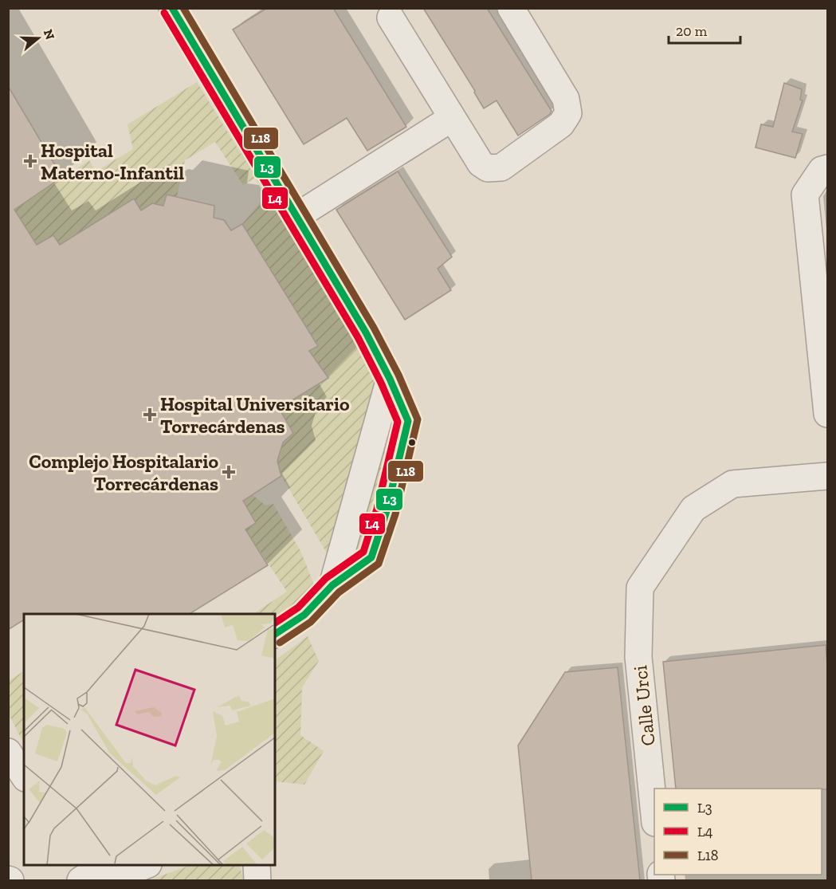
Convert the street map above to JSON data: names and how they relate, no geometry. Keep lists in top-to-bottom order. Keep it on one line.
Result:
{"streets":{"street":["Calle Urci"]},"places":{"health":["Hospital Materno-Infantil","Hospital Universitario Torrecárdenas","Complejo Hospitalario Torrecárdenas"]},"lines":["transit line L3","transit line L18","transit line L4"],"legend":["L3","L4","L18"],"scale_bar":"20 m","north":"right"}
